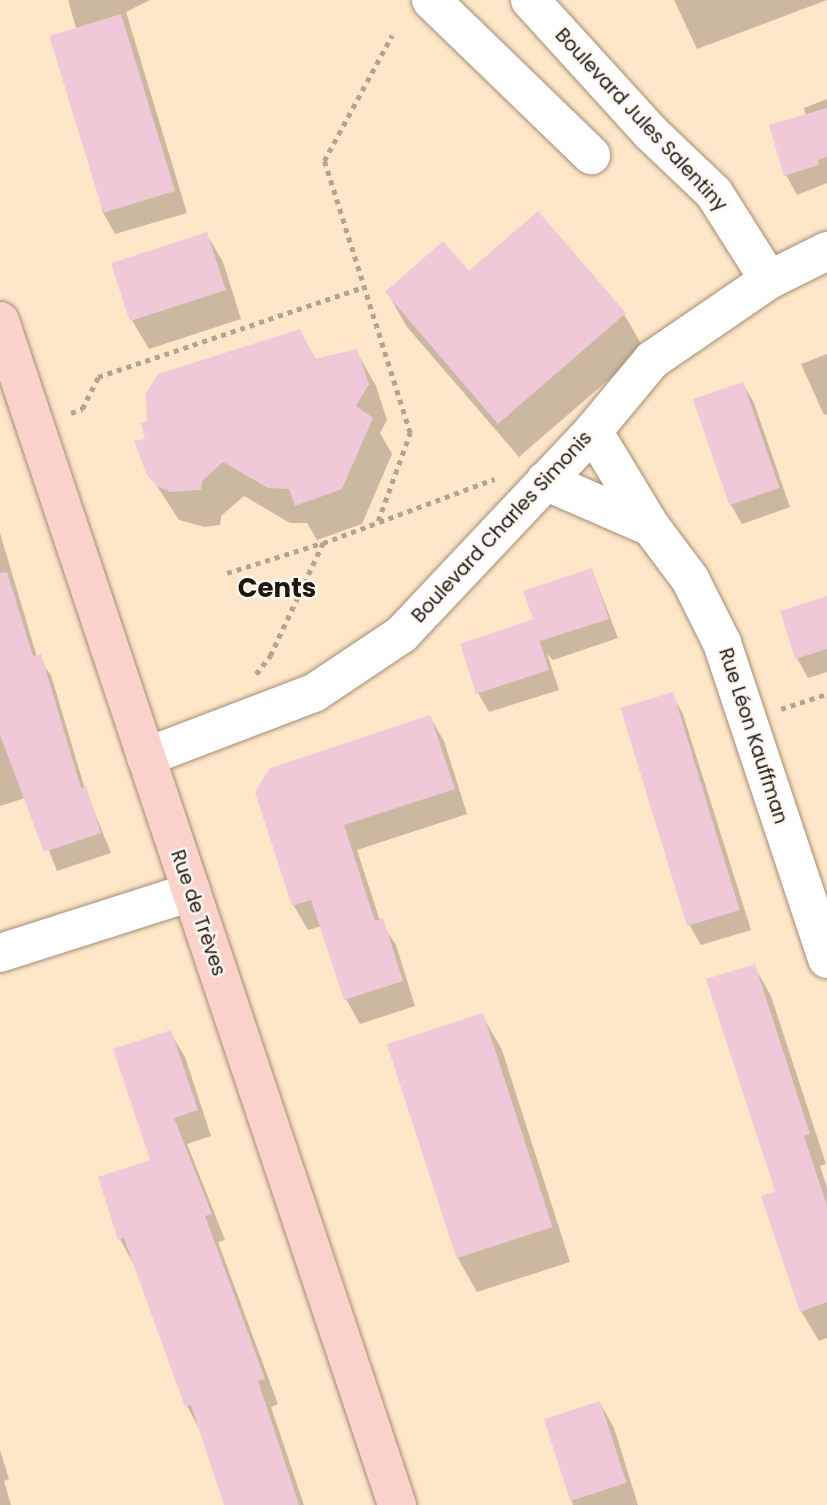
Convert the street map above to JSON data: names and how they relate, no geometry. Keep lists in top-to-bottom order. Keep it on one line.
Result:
{"streets":{"main road":["Rue de Trèves"],"street":["Boulevard Jules Salentiny","Boulevard Charles Simonis","Rue Léon Kauffman"]},"crossings":[["Boulevard Jules Salentiny","Boulevard Charles Simonis"],["Boulevard Charles Simonis","Rue Léon Kauffman"],["Boulevard Charles Simonis","Rue de Trèves"]],"districts":["Cents"]}
